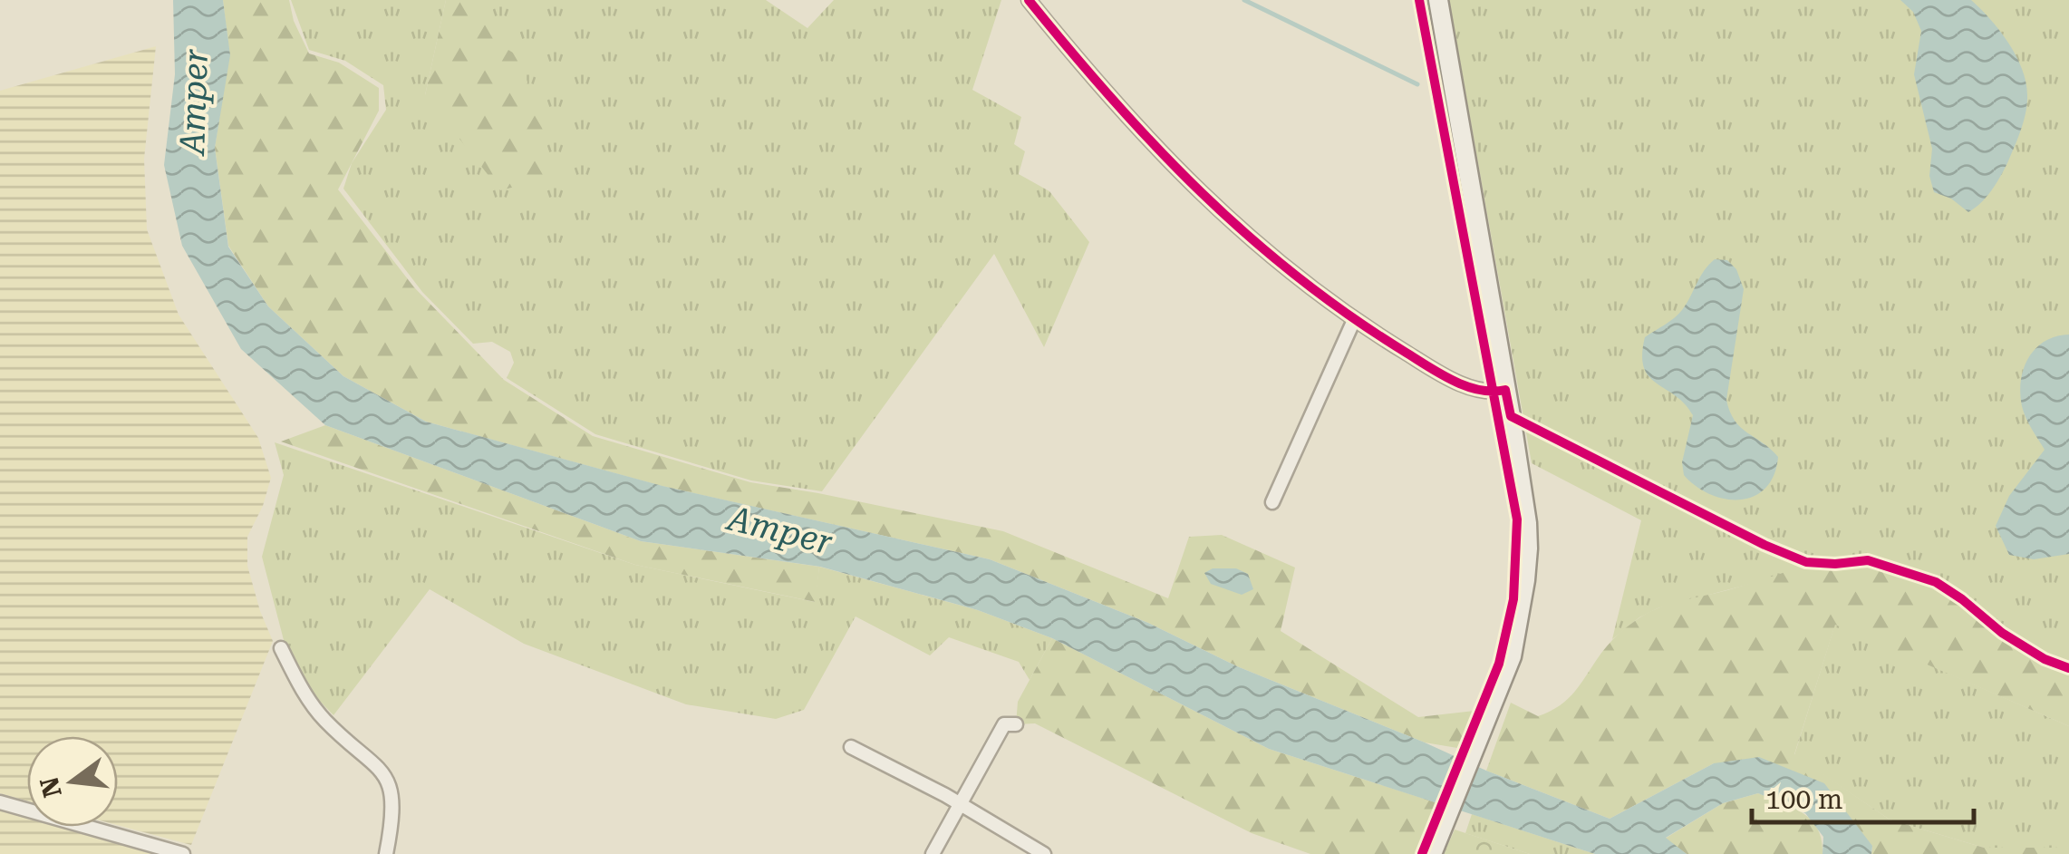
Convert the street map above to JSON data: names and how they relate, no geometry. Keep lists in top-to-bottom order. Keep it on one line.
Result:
{"water":["Amper"],"scale_bar":"100 m","north":"left"}
